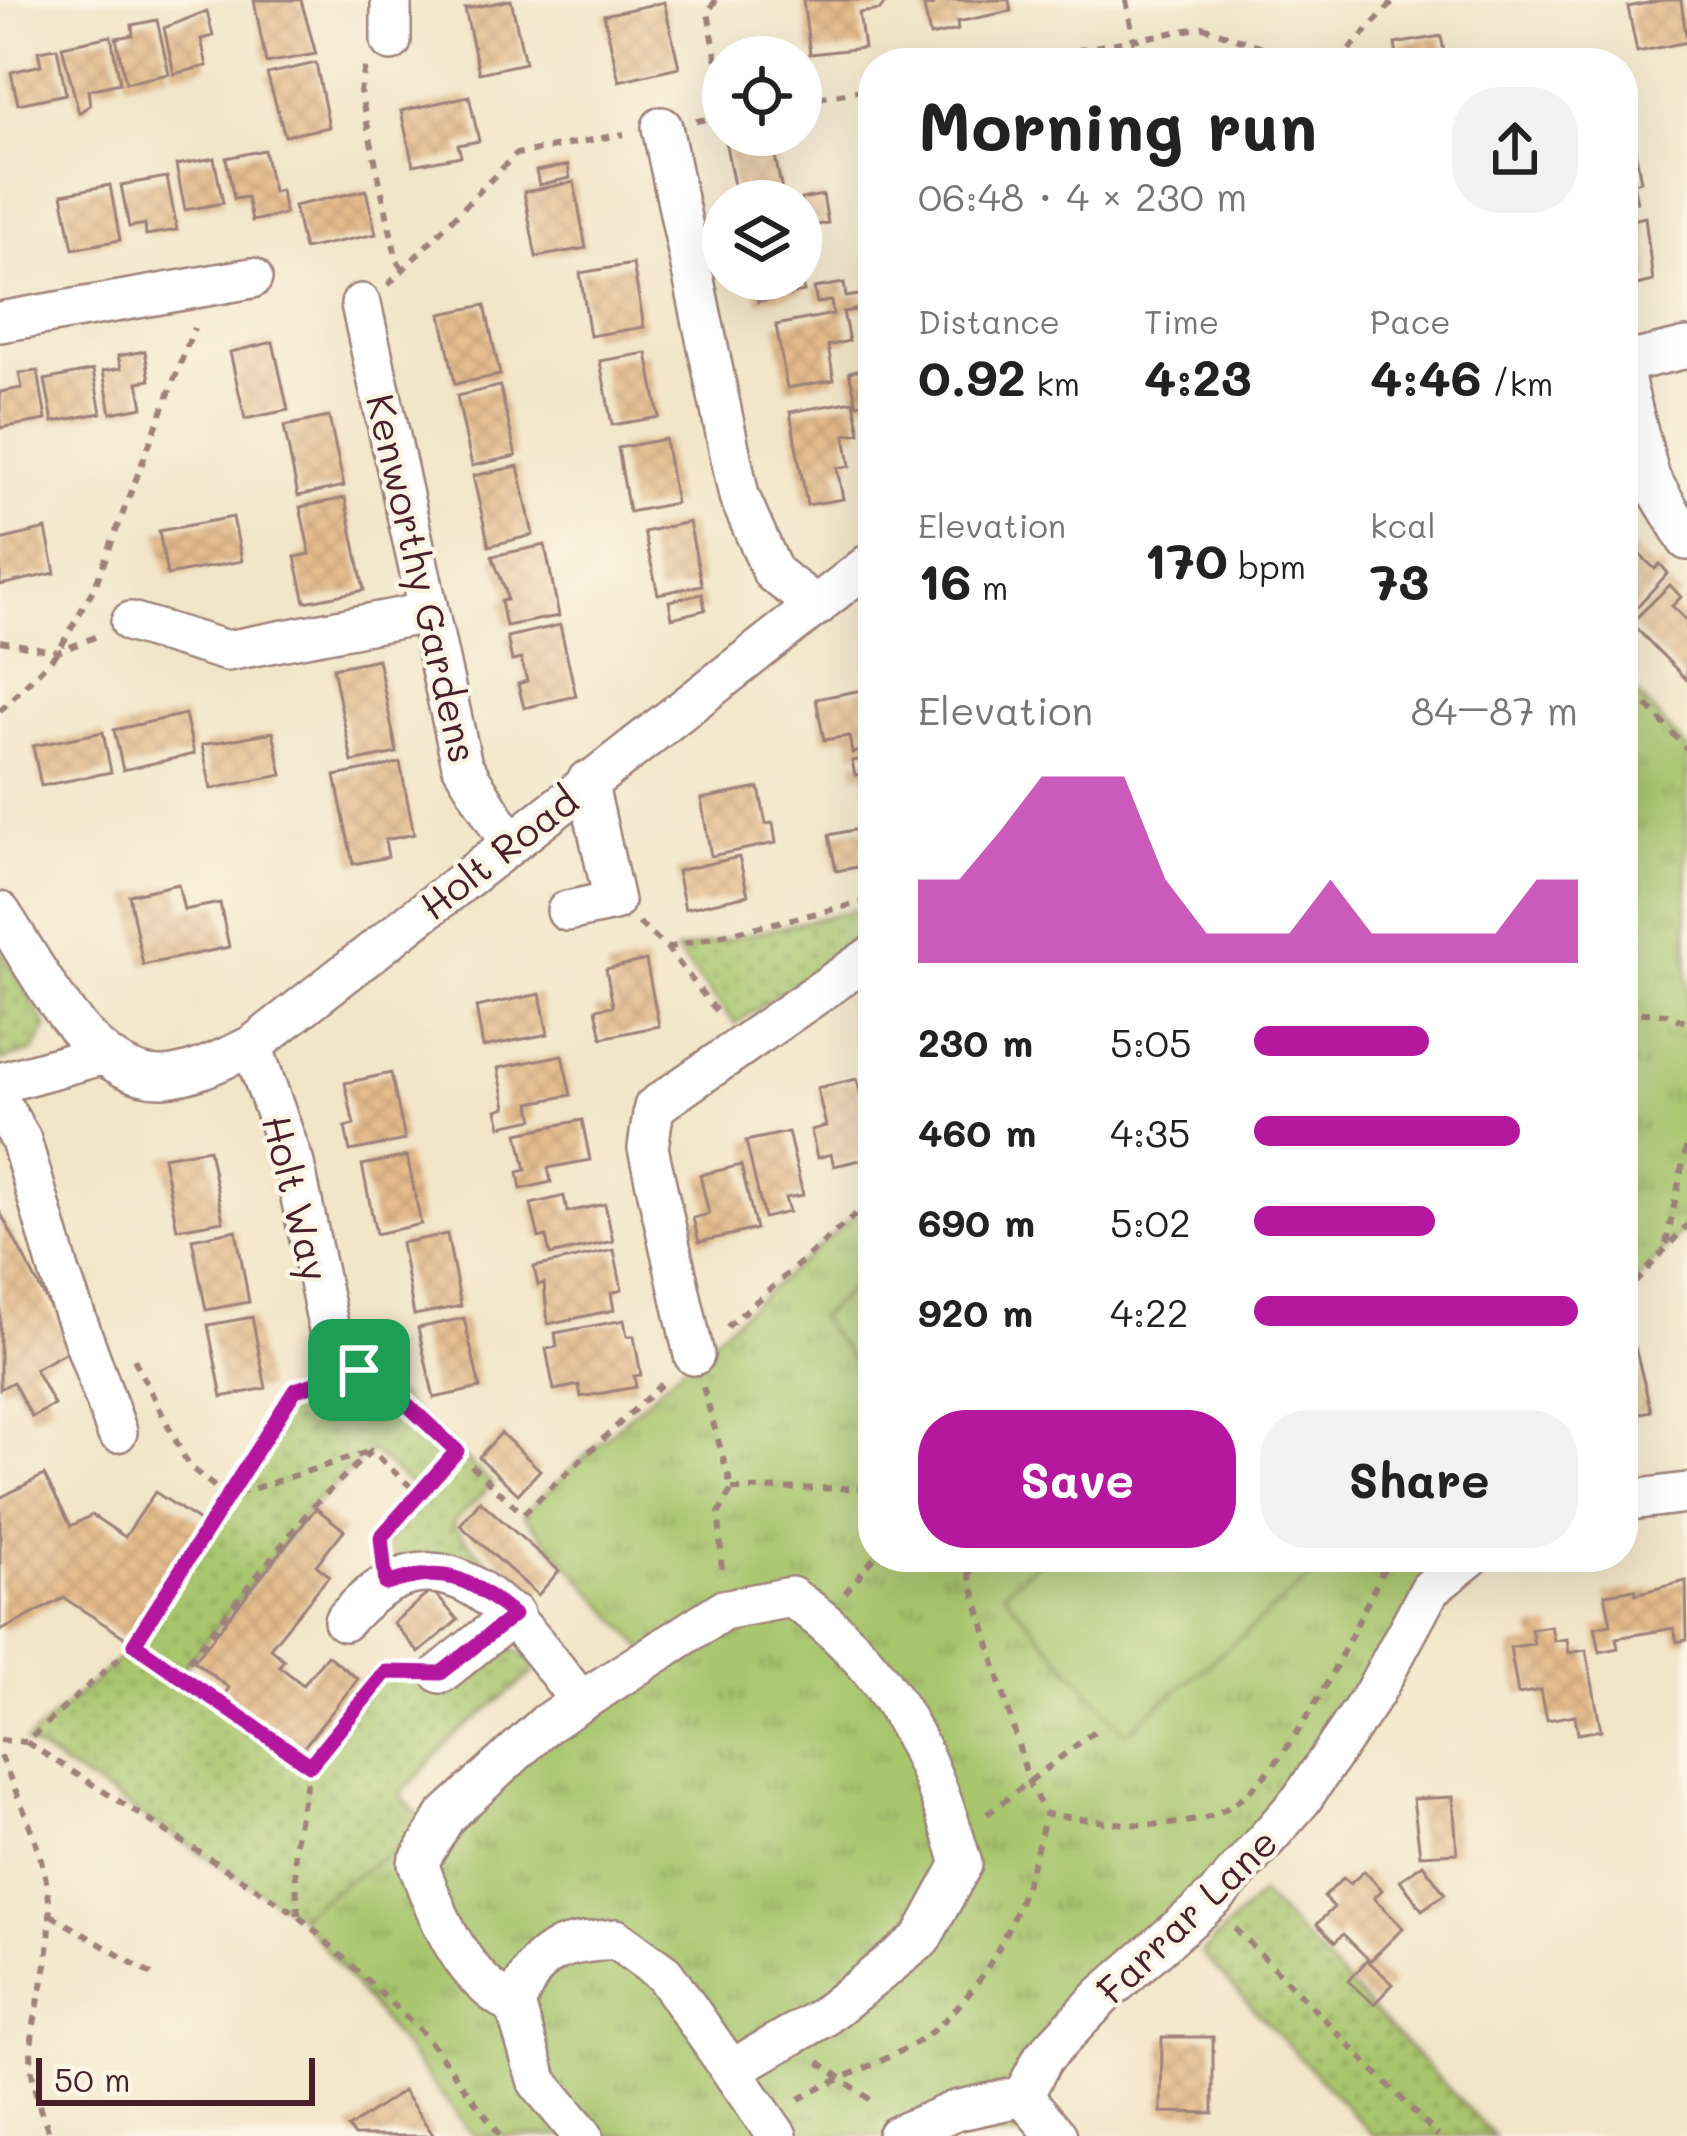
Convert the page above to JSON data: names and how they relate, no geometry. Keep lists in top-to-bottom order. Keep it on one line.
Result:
{"streets":{"street":["Kenworthy Gardens","Holt Road","Holt Way","Farrar Lane"]},"crossings":[["Kenworthy Gardens","Holt Road"],["Holt Road","Holt Way"]],"scale_bar":"50 m","page":{"heading":["Morning run","06:48 · 4 × 230 m"],"stats":[["Distance","0.92 km"],["Time","4:23"],["Pace","4:46 /km"],["Elevation","16 m"],["170 bpm"],["kcal","73"]],"chart":["Elevation","84–87 m"],"list":[{"name":"230 m","note":"5:05"},{"name":"460 m","note":"4:35"},{"name":"690 m","note":"5:02"},{"name":"920 m","note":"4:22"}],"buttons":["Save","Share"],"scale":"50 m"}}
